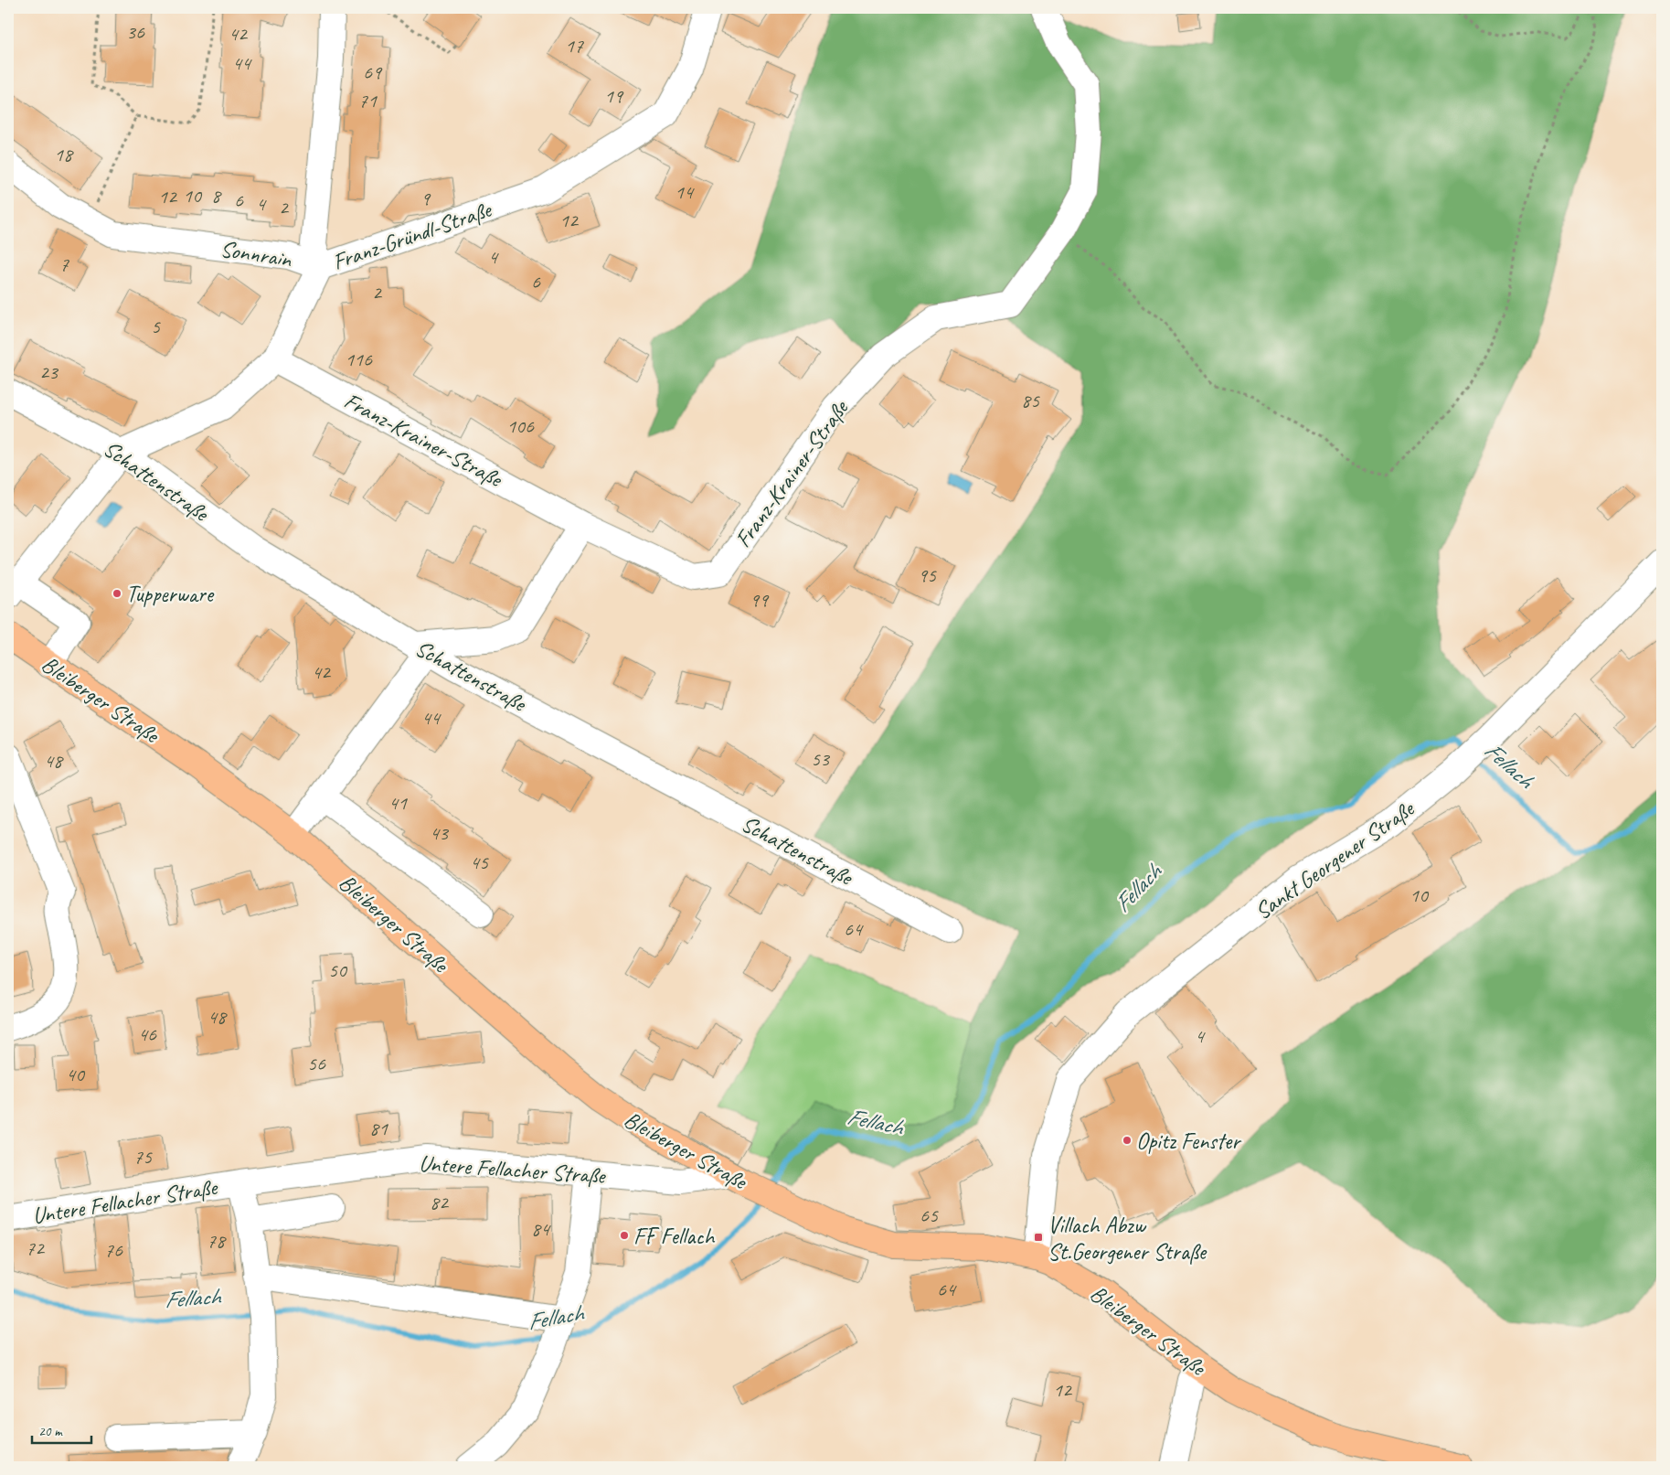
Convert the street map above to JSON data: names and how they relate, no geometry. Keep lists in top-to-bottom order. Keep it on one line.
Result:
{"streets":{"main road":["Bleiberger Straße"],"street":["Franz-Gründl-Straße","Sonnrain","Franz-Krainer-Straße","Schattenstraße","Sankt Georgener Straße","Untere Fellacher Straße"]},"crossings":[["Franz-Gründl-Straße","Sonnrain"],["Franz-Gründl-Straße","Franz-Krainer-Straße"],["Franz-Gründl-Straße","Schattenstraße"],["Bleiberger Straße","Sankt Georgener Straße"],["Bleiberger Straße","Untere Fellacher Straße"]],"water":["Fellach"],"places":{"other":["Tupperware","Opitz Fenster","FF Fellach"],"transit":["Villach Abzw St.Georgener Straße"]},"house_numbers":["36","42","17","44","69","19","71","18","14","10","8","12","9","6","4","2","12","4","7","6","2","5","116","23","85","106","95","99","42","44","53","48","41","43","45","10","64","50","48","46","4","56","40","81","75","82","65","84","78","72","76","64","12"],"scale_bar":"20 m"}
